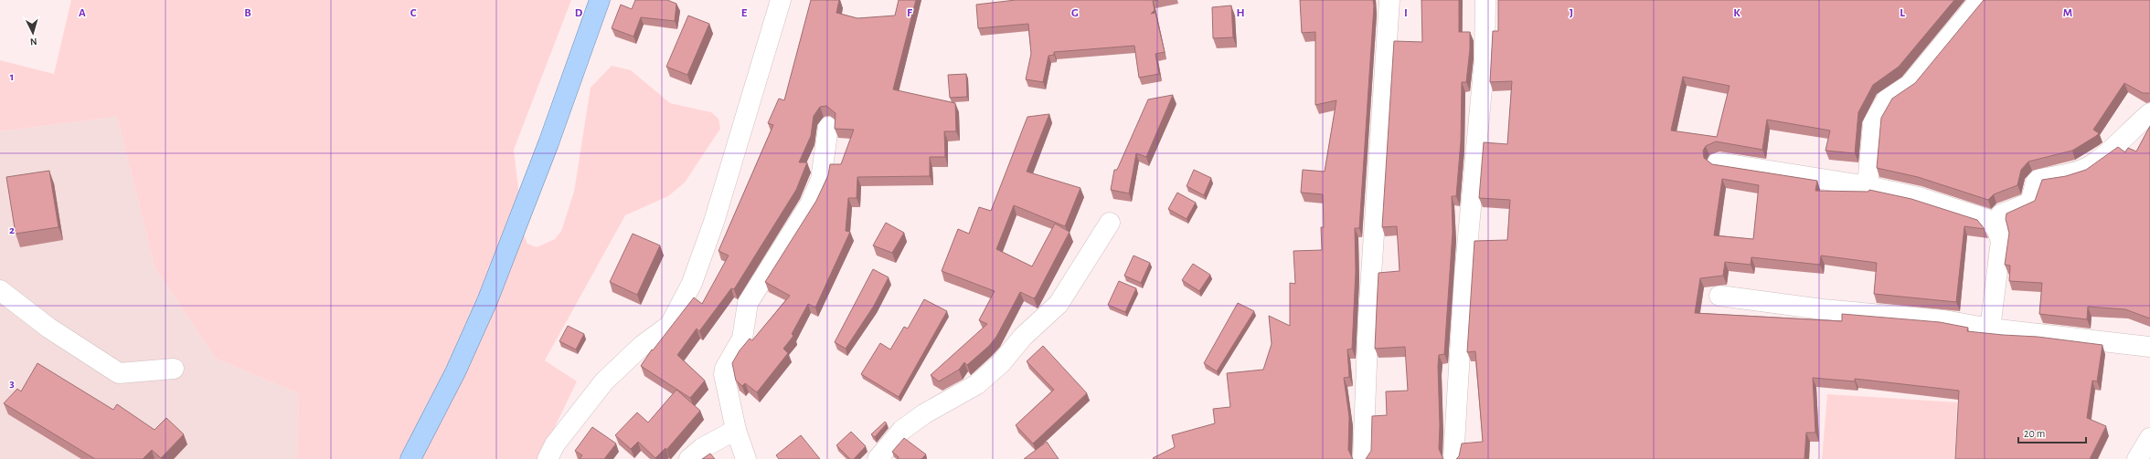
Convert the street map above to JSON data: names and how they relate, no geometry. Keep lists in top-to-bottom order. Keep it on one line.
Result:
{"scale_bar":"20 m","north":"bottom","grid":{"columns":["A","B","C","D","E","F","G","H","I","J","K","L","M"],"rows":["1","2","3"]}}
